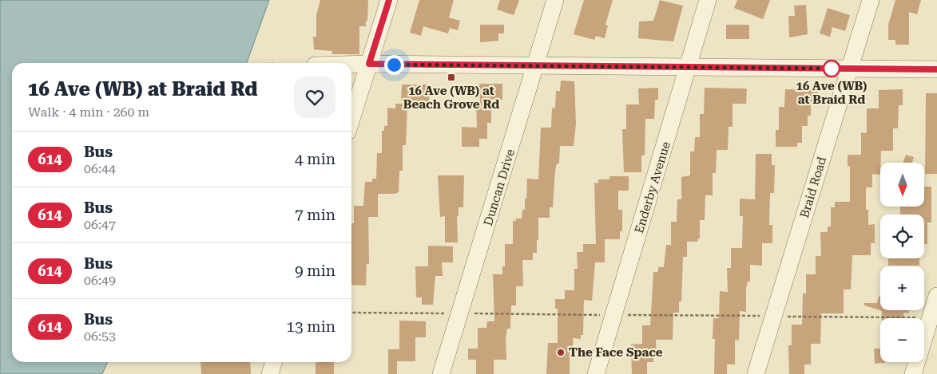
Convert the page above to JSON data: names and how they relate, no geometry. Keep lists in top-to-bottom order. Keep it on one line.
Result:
{"streets":{"street":["Duncan Drive","Enderby Avenue","Braid Road"]},"places":{"other":["16 Ave (WB) at Braid Rd","The Face Space"],"transit":["16 Ave (WB) at Beach Grove Rd"]},"lines":["bus line 614"],"north":"bottom","page":{"heading":["16 Ave (WB) at Braid Rd","Walk · 4 min · 260 m"],"list":[{"mark":"614","name":"Bus","note":"06:44","value":"4 min"},{"mark":"614","name":"Bus","note":"06:47","value":"7 min"},{"mark":"614","name":"Bus","note":"06:49","value":"9 min"},{"mark":"614","name":"Bus","note":"06:53","value":"13 min"}],"map_buttons":["+","−"]}}
